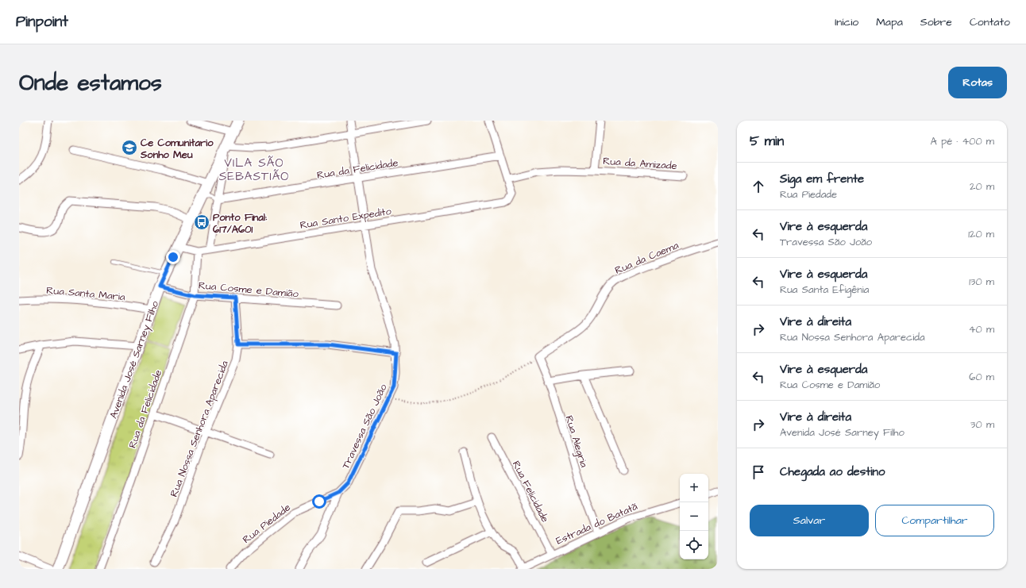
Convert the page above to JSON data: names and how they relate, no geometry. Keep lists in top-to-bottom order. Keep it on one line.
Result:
{"streets":{"main road":["Avenida José Sarney Filho"],"street":["Rua da Amizade","Rua da Felicidade","Rua Santo Expedito","Rua da Caema","Rua Cosme e Damião","Rua Santa Maria","Travessa São João","Rua Nossa Senhora Aparecida","Rua Alegria","Rua Felicidade","Rua Piedade","Estrada do Batatã"]},"crossings":[["Rua da Amizade","Rua Santo Expedito"],["Rua da Felicidade","Rua Santo Expedito"],["Rua da Felicidade","Rua Cosme e Damião"],["Rua Santo Expedito","Avenida José Sarney Filho"],["Rua Santo Expedito","Travessa São João"],["Rua da Caema","Rua Alegria"],["Rua Cosme e Damião","Avenida José Sarney Filho"],["Rua Cosme e Damião","Rua Nossa Senhora Aparecida"],["Rua Santa Maria","Avenida José Sarney Filho"],["Travessa São João","Rua Piedade"],["Rua Alegria","Estrada do Batatã"],["Rua Felicidade","Estrada do Batatã"]],"districts":["VILA SÃO SEBASTIÃO"],"places":{"school or university":["Ce Comunitario Sonho Meu"],"bus stop":["Ponto Final: 617/A601"]},"page":{"header":"Pinpoint","nav":["Início","Mapa","Sobre","Contato"],"buttons":["Rotas",["Salvar","Compartilhar"]],"title":"Onde estamos","heading":["5 min","A pé · 400 m"],"list":[["Siga em frente","Rua Piedade","20 m"],["Vire à esquerda","Travessa São João","120 m"],["Vire à esquerda","Rua Santa Efigênia","130 m"],["Vire à direita","Rua Nossa Senhora Aparecida","40 m"],["Vire à esquerda","Rua Cosme e Damião","60 m"],["Vire à direita","Avenida José Sarney Filho","30 m"],"Chegada ao destino"],"map_buttons":["+","−"]}}
